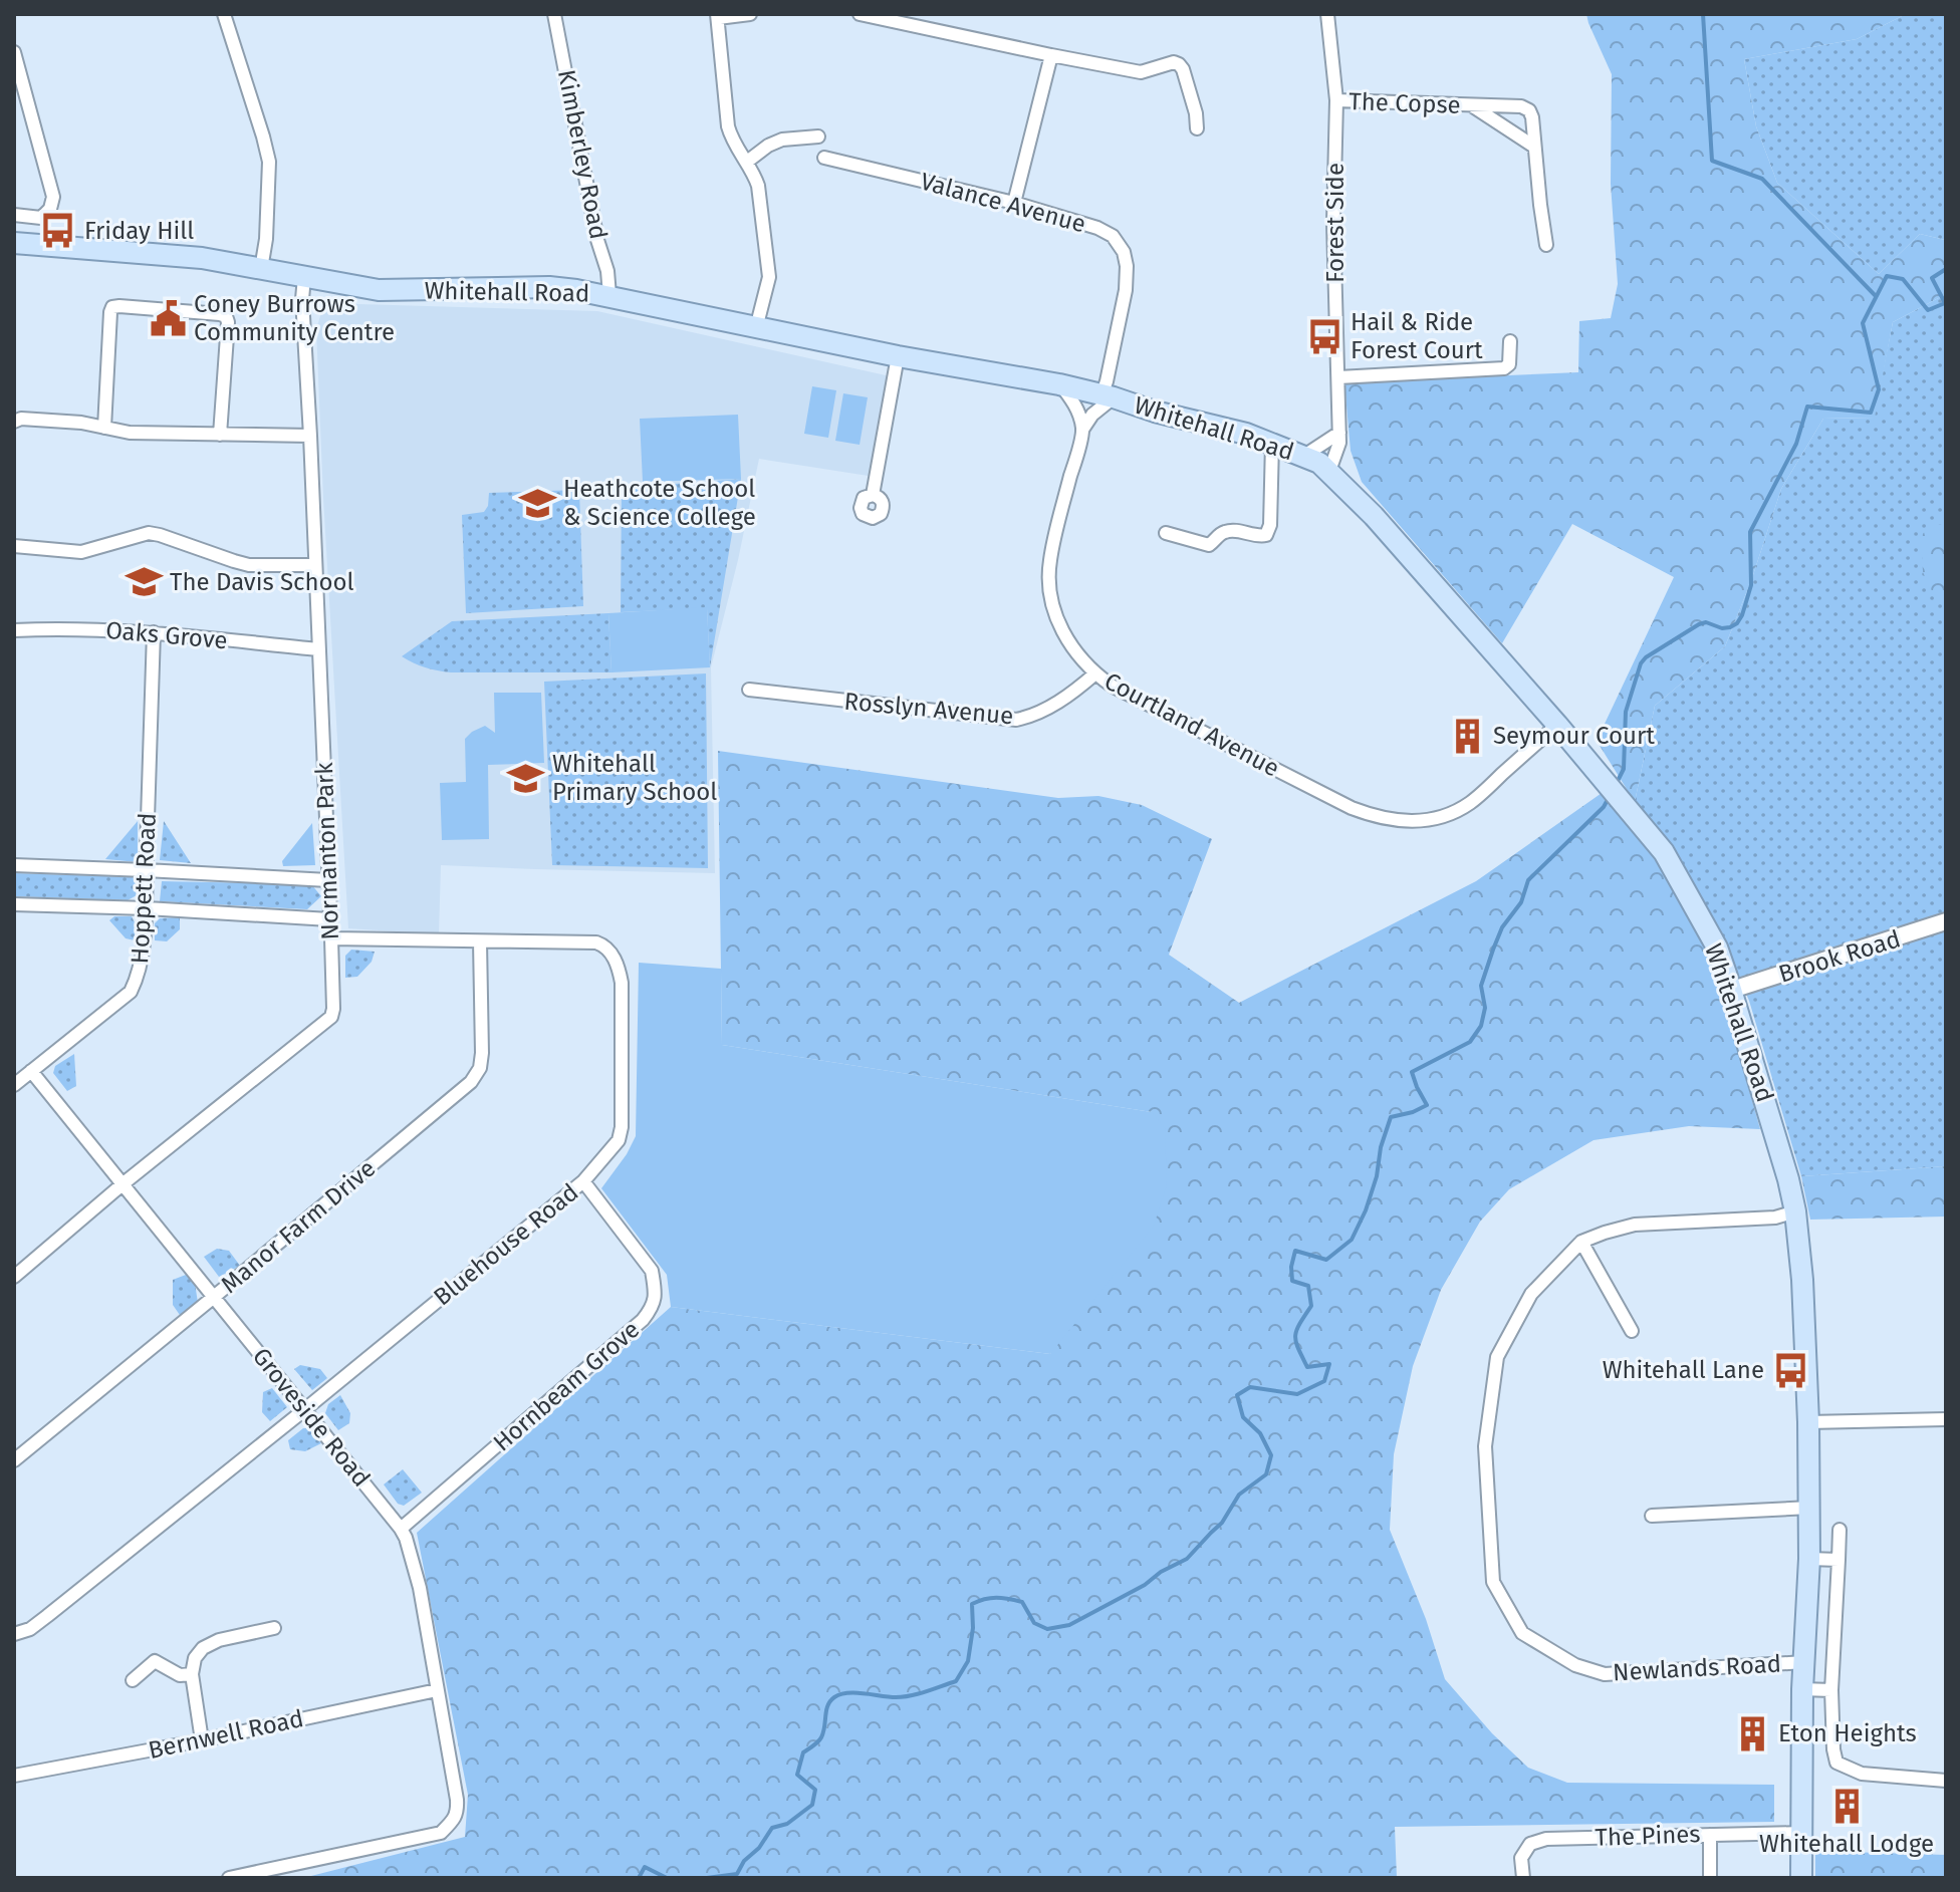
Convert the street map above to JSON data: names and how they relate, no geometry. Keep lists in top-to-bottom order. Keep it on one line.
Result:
{"streets":{"main road":["Whitehall Road"],"street":["The Copse","Kimberley Road","Valance Avenue","Forest Side","Oaks Grove","Rosslyn Avenue","Courtland Avenue","Normanton Park","Hoppett Road","Brook Road","Manor Farm Drive","Bluehouse Road","Hornbeam Grove","Groveside Road","Newlands Road","Bernwell Road","The Pines"]},"crossings":[["The Copse","Forest Side"],["Kimberley Road","Whitehall Road"],["Valance Avenue","Whitehall Road"],["Forest Side","Whitehall Road"],["Whitehall Road","Courtland Avenue"],["Whitehall Road","Normanton Park"],["Whitehall Road","Brook Road"],["Whitehall Road","Newlands Road"],["Whitehall Road","The Pines"],["Oaks Grove","Normanton Park"],["Oaks Grove","Hoppett Road"],["Rosslyn Avenue","Courtland Avenue"],["Normanton Park","Bluehouse Road"],["Normanton Park","Groveside Road"],["Hoppett Road","Groveside Road"],["Manor Farm Drive","Bluehouse Road"],["Manor Farm Drive","Groveside Road"],["Bluehouse Road","Hornbeam Grove"],["Bluehouse Road","Groveside Road"],["Hornbeam Grove","Groveside Road"],["Groveside Road","Bernwell Road"]],"places":{"bus stop":["Friday Hill","Hail & Ride Forest Court","Whitehall Lane"],"public building":["Coney Burrows Community Centre"],"school or university":["Heathcote School & Science College","The Davis School","Whitehall Primary School"],"building":["Seymour Court","Eton Heights","Whitehall Lodge"]}}
